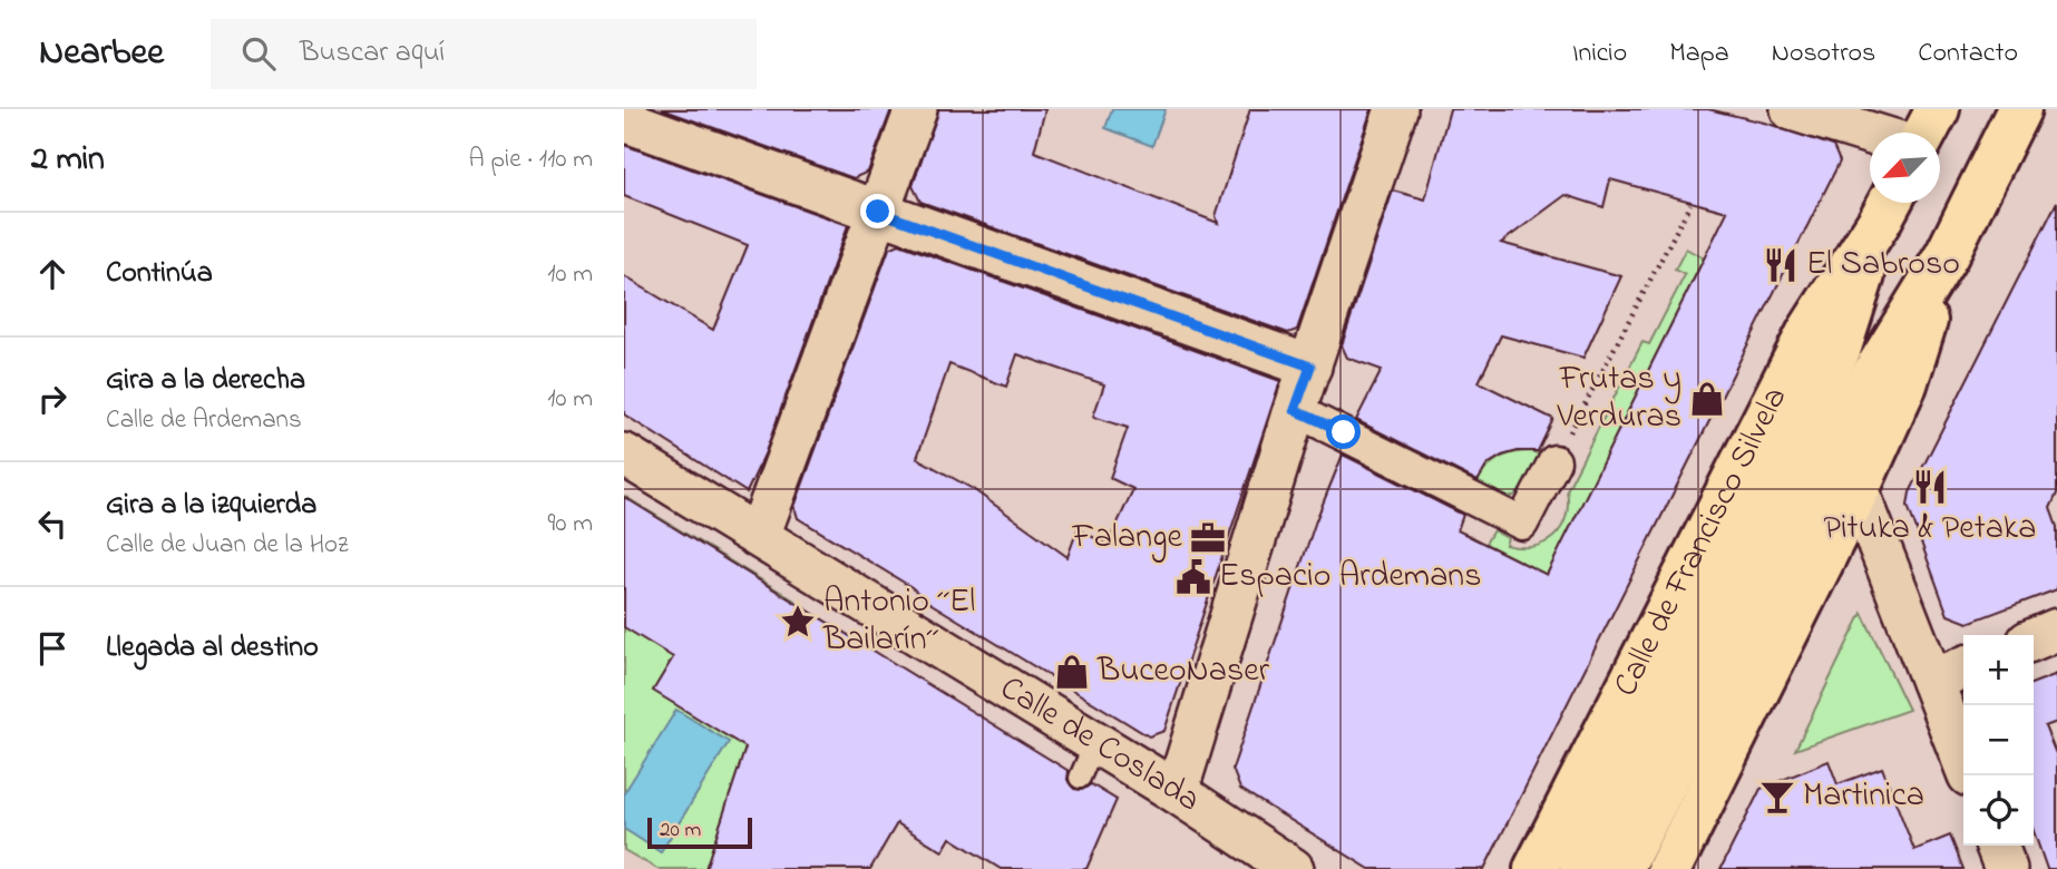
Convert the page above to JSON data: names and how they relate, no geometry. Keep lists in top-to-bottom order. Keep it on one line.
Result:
{"streets":{"main road":["Calle de Francisco Silvela"],"street":["Calle de Coslada"]},"places":{"restaurant":["El Sabroso","Pituka & Petaka"],"shop":["Frutas y Verduras","BuceoNaser"],"office":["Falange"],"public building":["Espacio Ardemans"],"place":["Antonio ´´El Bailarín´´"],"bar":["Martinica"]},"scale_bar":"20 m","north":"bottom left","page":{"header":"Nearbee","search":"Buscar aquí","nav":["Inicio","Mapa","Nosotros","Contacto"],"heading":["2 min","A pie · 110 m"],"list":[["Continúa","10 m"],["Gira a la derecha","Calle de Ardemans","10 m"],["Gira a la izquierda","Calle de Juan de la Hoz","90 m"],"Llegada al destino"],"map_buttons":["+","−"],"scale":"20 m"}}
